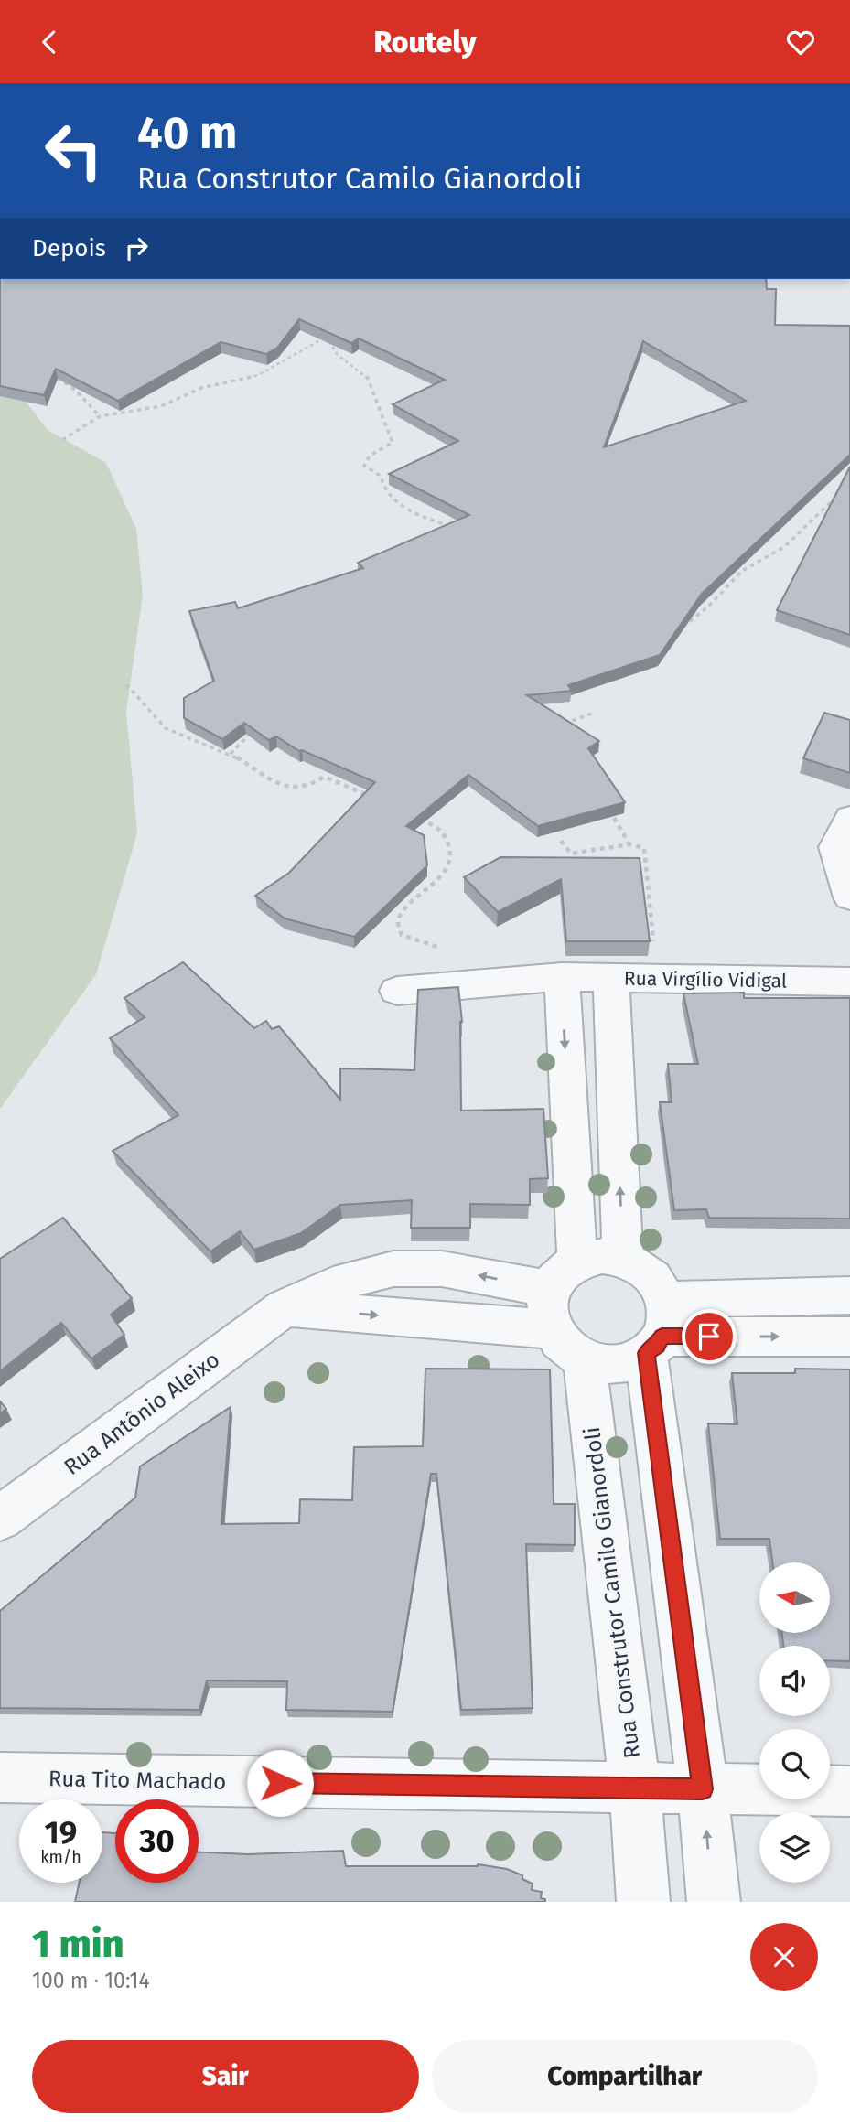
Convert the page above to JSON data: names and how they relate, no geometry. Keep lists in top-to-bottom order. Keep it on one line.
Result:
{"streets":{"street":["Rua Virgílio Vidigal","Rua Antônio Aleixo","Rua Construtor Camilo Gianordoli","Rua Tito Machado"]},"crossings":[["Rua Antônio Aleixo","Rua Construtor Camilo Gianordoli"],["Rua Construtor Camilo Gianordoli","Rua Tito Machado"]],"north":"left","page":{"header":"Routely","turn":["40 m","Rua Construtor Camilo Gianordoli"],"then":"Depois","speed":"19 km/h","limit":"30","heading":["1 min","100 m · 10:14"],"buttons":["Sair","Compartilhar"]}}
